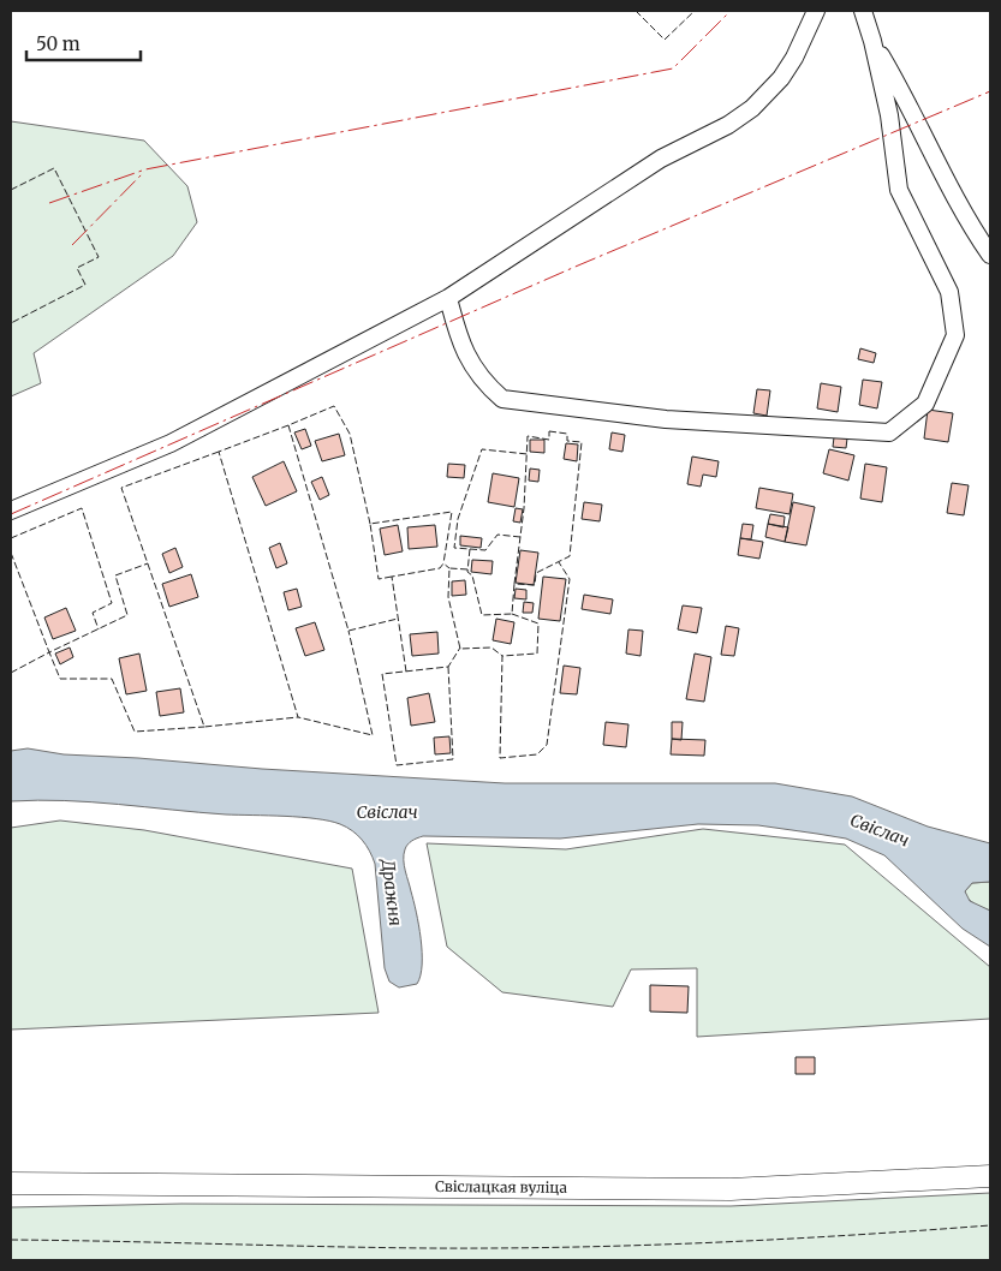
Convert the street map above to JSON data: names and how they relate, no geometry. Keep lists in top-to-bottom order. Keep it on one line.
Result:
{"streets":{"main road":["Свіслацкая вуліца"]},"water":["Свіслач","Дражня"],"scale_bar":"50 m"}
